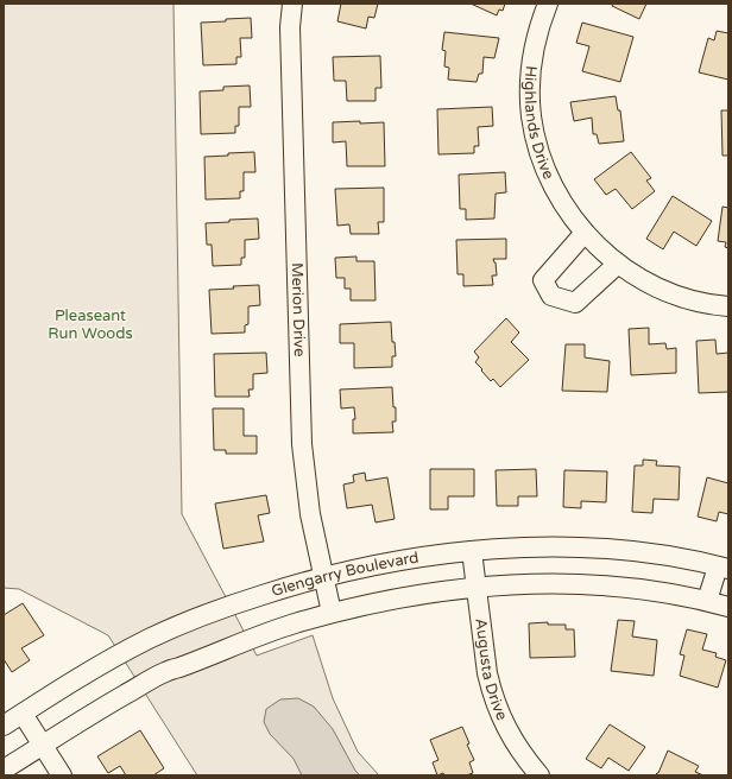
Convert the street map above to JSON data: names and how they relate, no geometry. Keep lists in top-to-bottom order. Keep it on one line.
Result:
{"streets":{"street":["Highlands Drive","Merion Drive","Glengarry Boulevard","Augusta Drive"]},"crossings":[["Merion Drive","Glengarry Boulevard"],["Glengarry Boulevard","Augusta Drive"]],"parks":["Pleaseant Run Woods"]}
